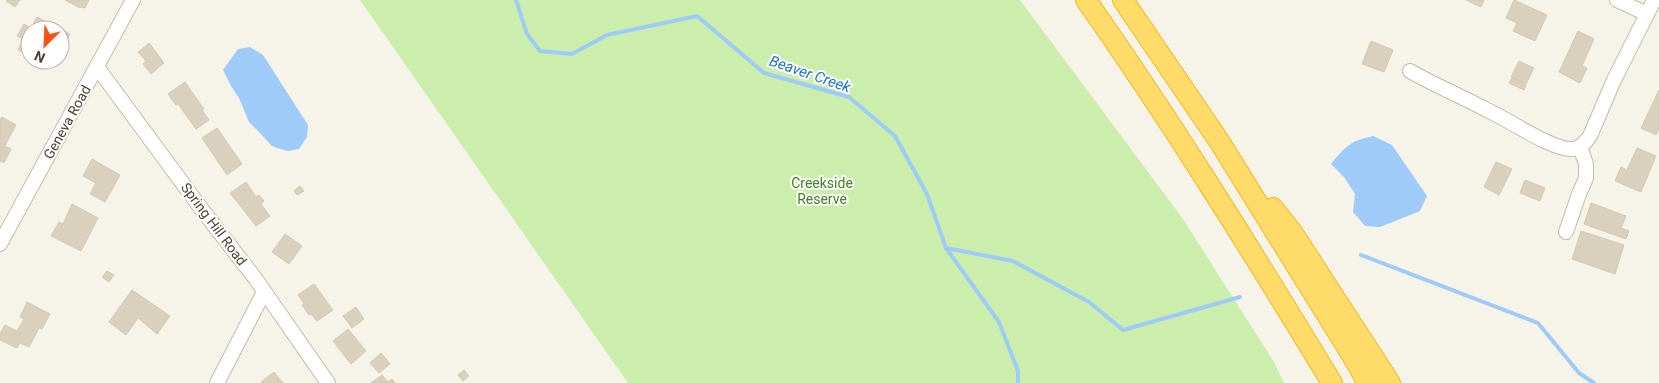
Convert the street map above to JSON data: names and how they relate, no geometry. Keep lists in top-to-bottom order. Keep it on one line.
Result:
{"streets":{"street":["Geneva Road","Spring Hill Road"]},"crossings":[["Geneva Road","Spring Hill Road"]],"water":["Beaver Creek"],"parks":["Creekside Reserve"],"north":"bottom left"}
